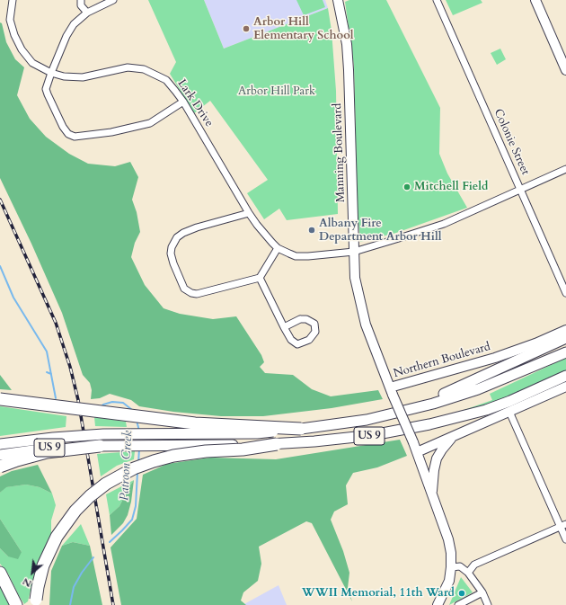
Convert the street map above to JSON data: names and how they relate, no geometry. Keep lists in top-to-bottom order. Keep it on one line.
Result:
{"streets":{"main road":["Manning Boulevard","Northern Boulevard","US 9"],"street":["Lark Drive","Colonie Street"]},"crossings":[["Lark Drive","Colonie Street"],["Lark Drive","Manning Boulevard"],["Manning Boulevard","Northern Boulevard"]],"water":["Patroon Creek"],"parks":["Arbor Hill Park"],"places":["Arbor Hill Elementary School","Mitchell Field","Albany Fire Department Arbor Hill","WWII Memorial, 11th Ward"],"north":"bottom left"}
